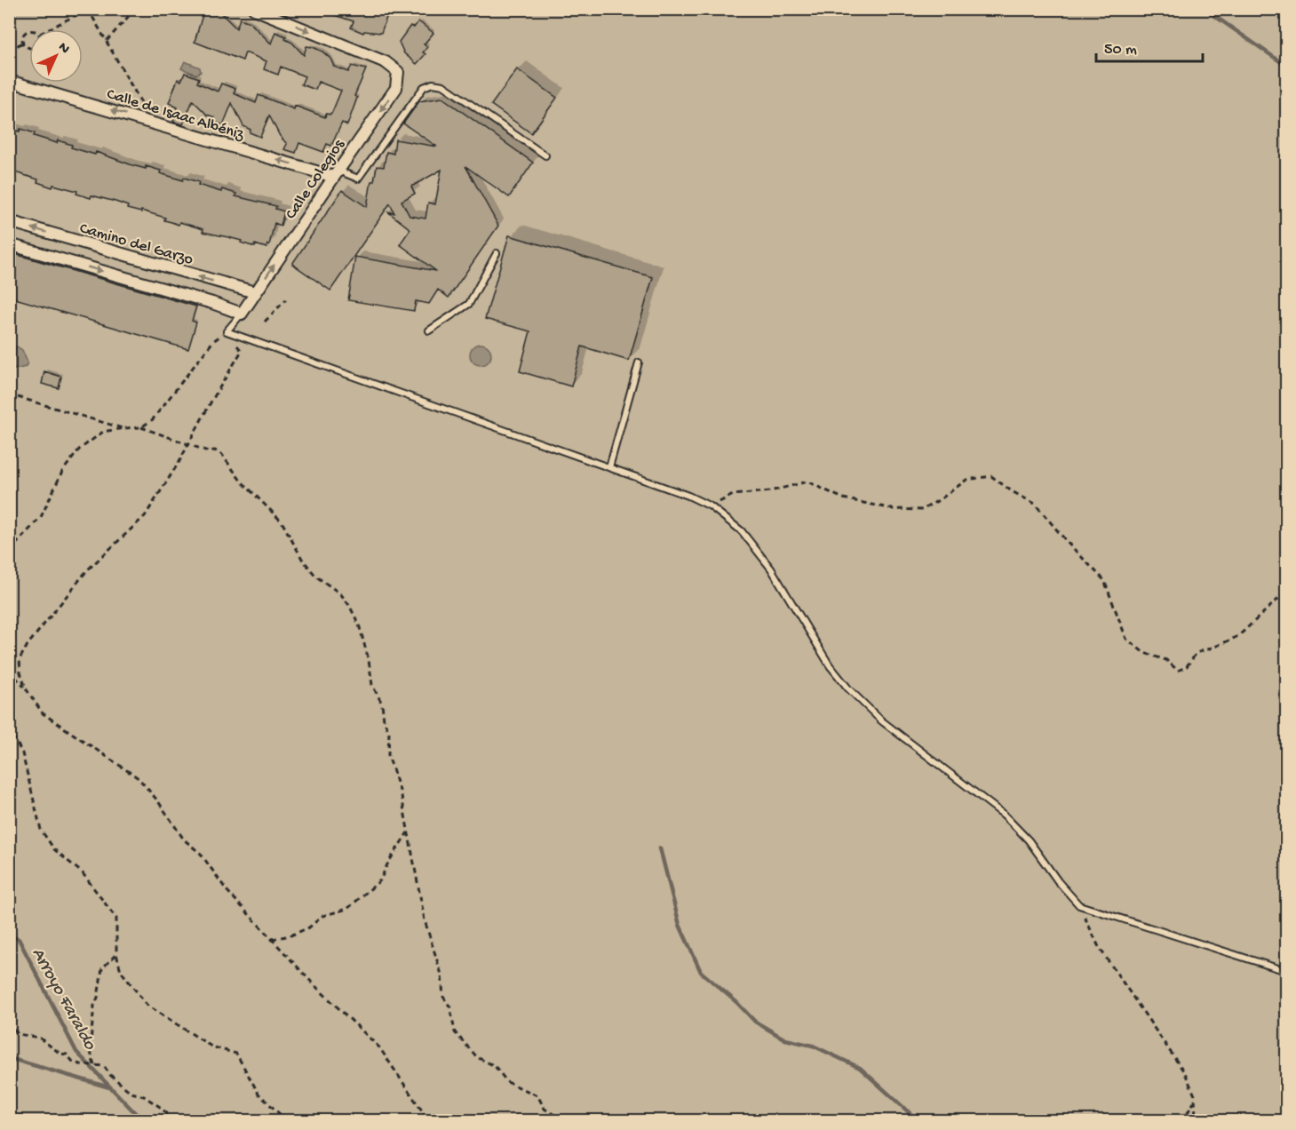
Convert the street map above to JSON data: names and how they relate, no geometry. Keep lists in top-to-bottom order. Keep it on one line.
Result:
{"streets":{"street":["Calle de Isaac Albéniz","Calle Colegios","Camino del Garzo"]},"crossings":[["Calle de Isaac Albéniz","Calle Colegios"],["Calle Colegios","Camino del Garzo"]],"one_way":["Calle de Isaac Albéniz"],"water":["Arroyo Faraldo"],"scale_bar":"50 m","north":"top right"}
